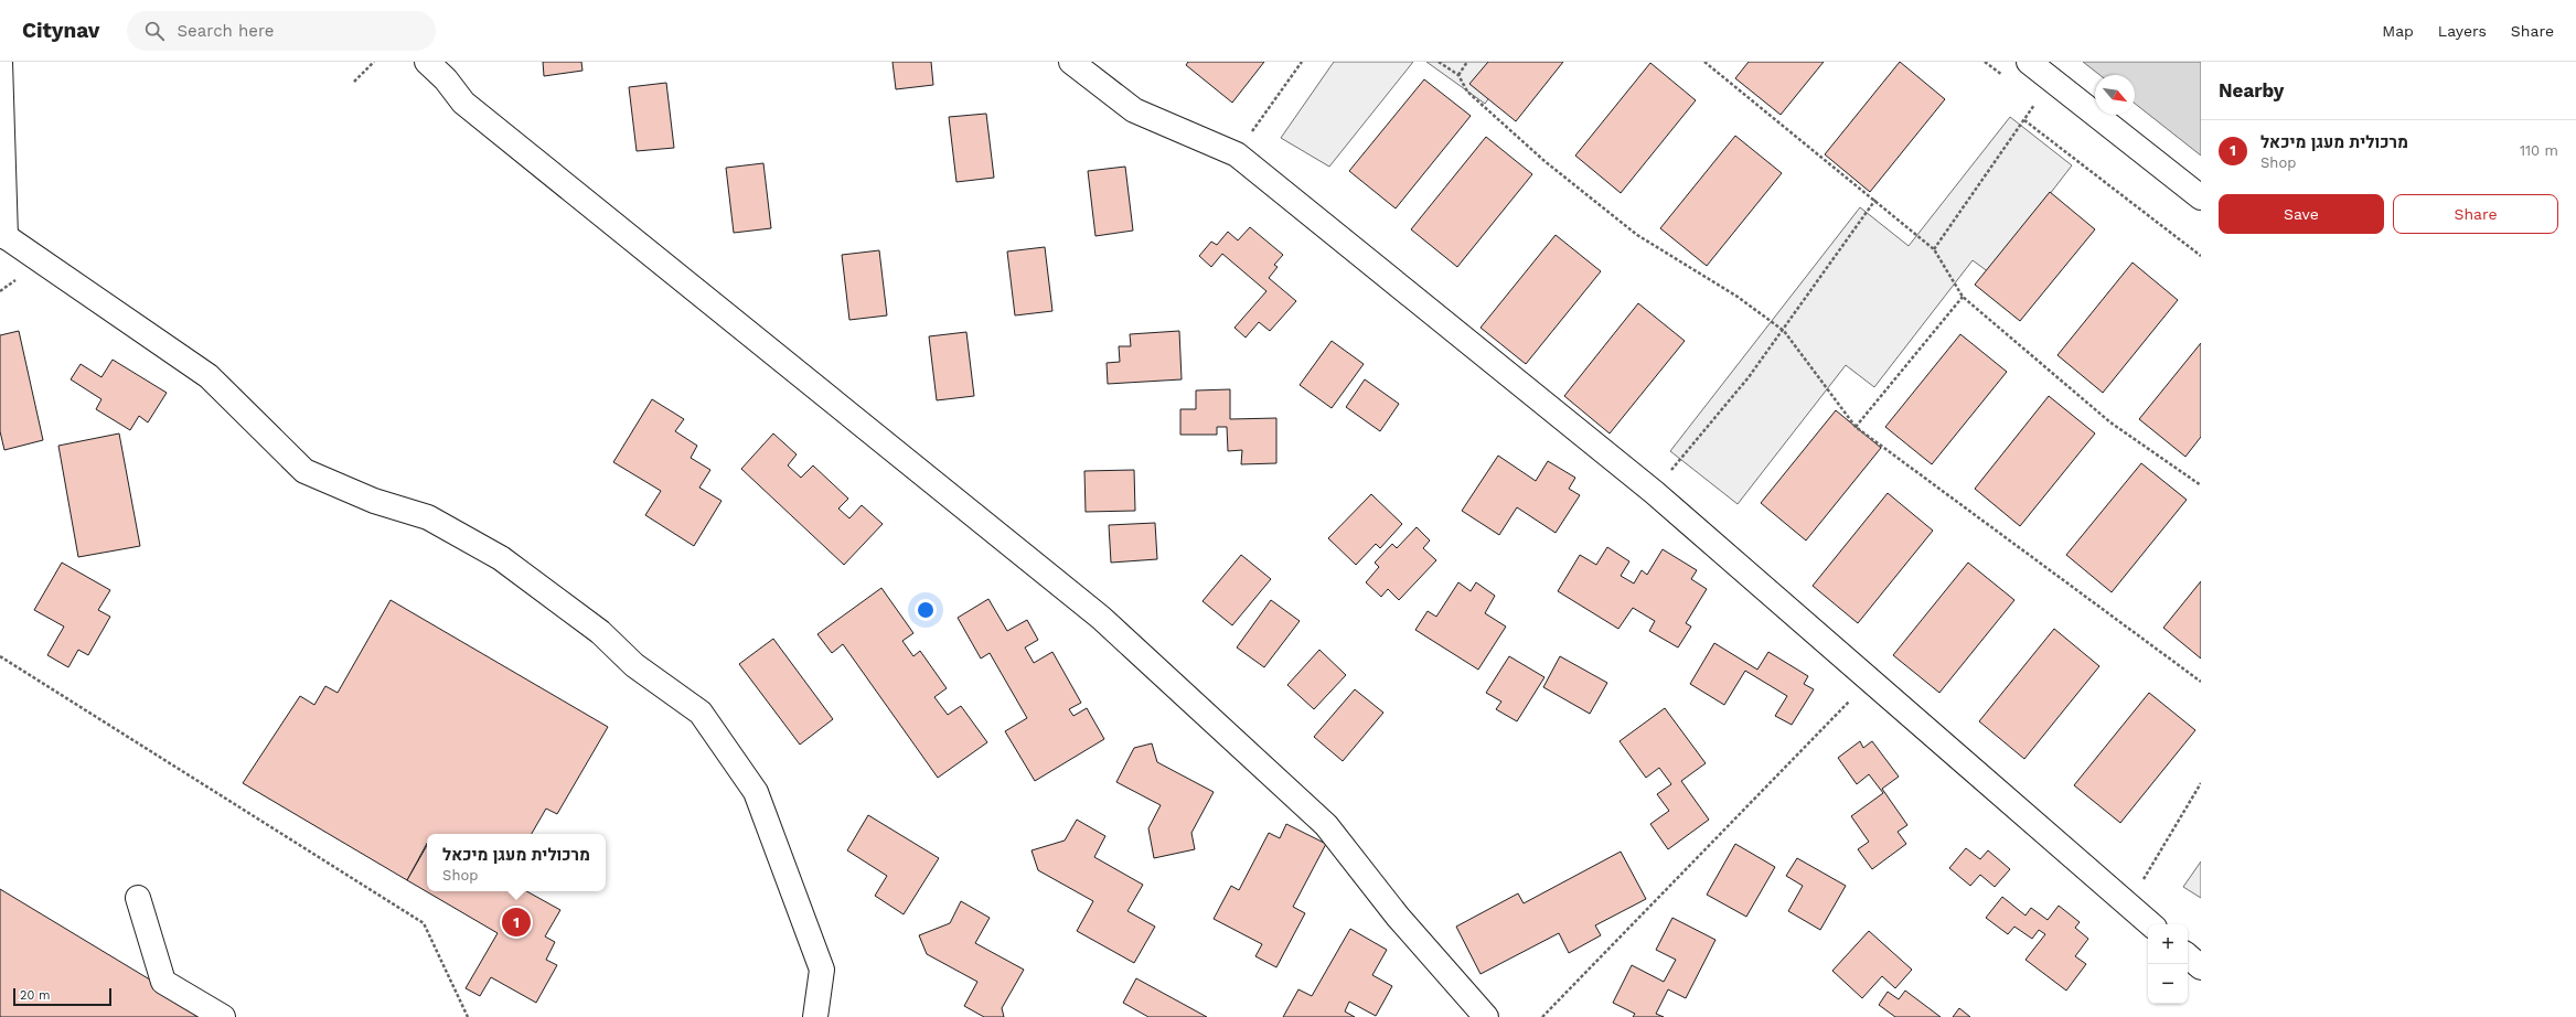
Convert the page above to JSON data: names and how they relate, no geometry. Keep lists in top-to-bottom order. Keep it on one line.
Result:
{"scale_bar":"20 m","north":"bottom right","page":{"header":"Citynav","search":"Search here","nav":["Map","Layers","Share"],"heading":"Nearby","list":[{"mark":"1","name":"מרכולית מעגן מיכאל","note":"Shop","value":"110 m"}],"buttons":["Save","Share"],"popup":["מרכולית מעגן מיכאל","Shop"],"pins":"1","map_buttons":["+","−"],"scale":"20 m"}}
